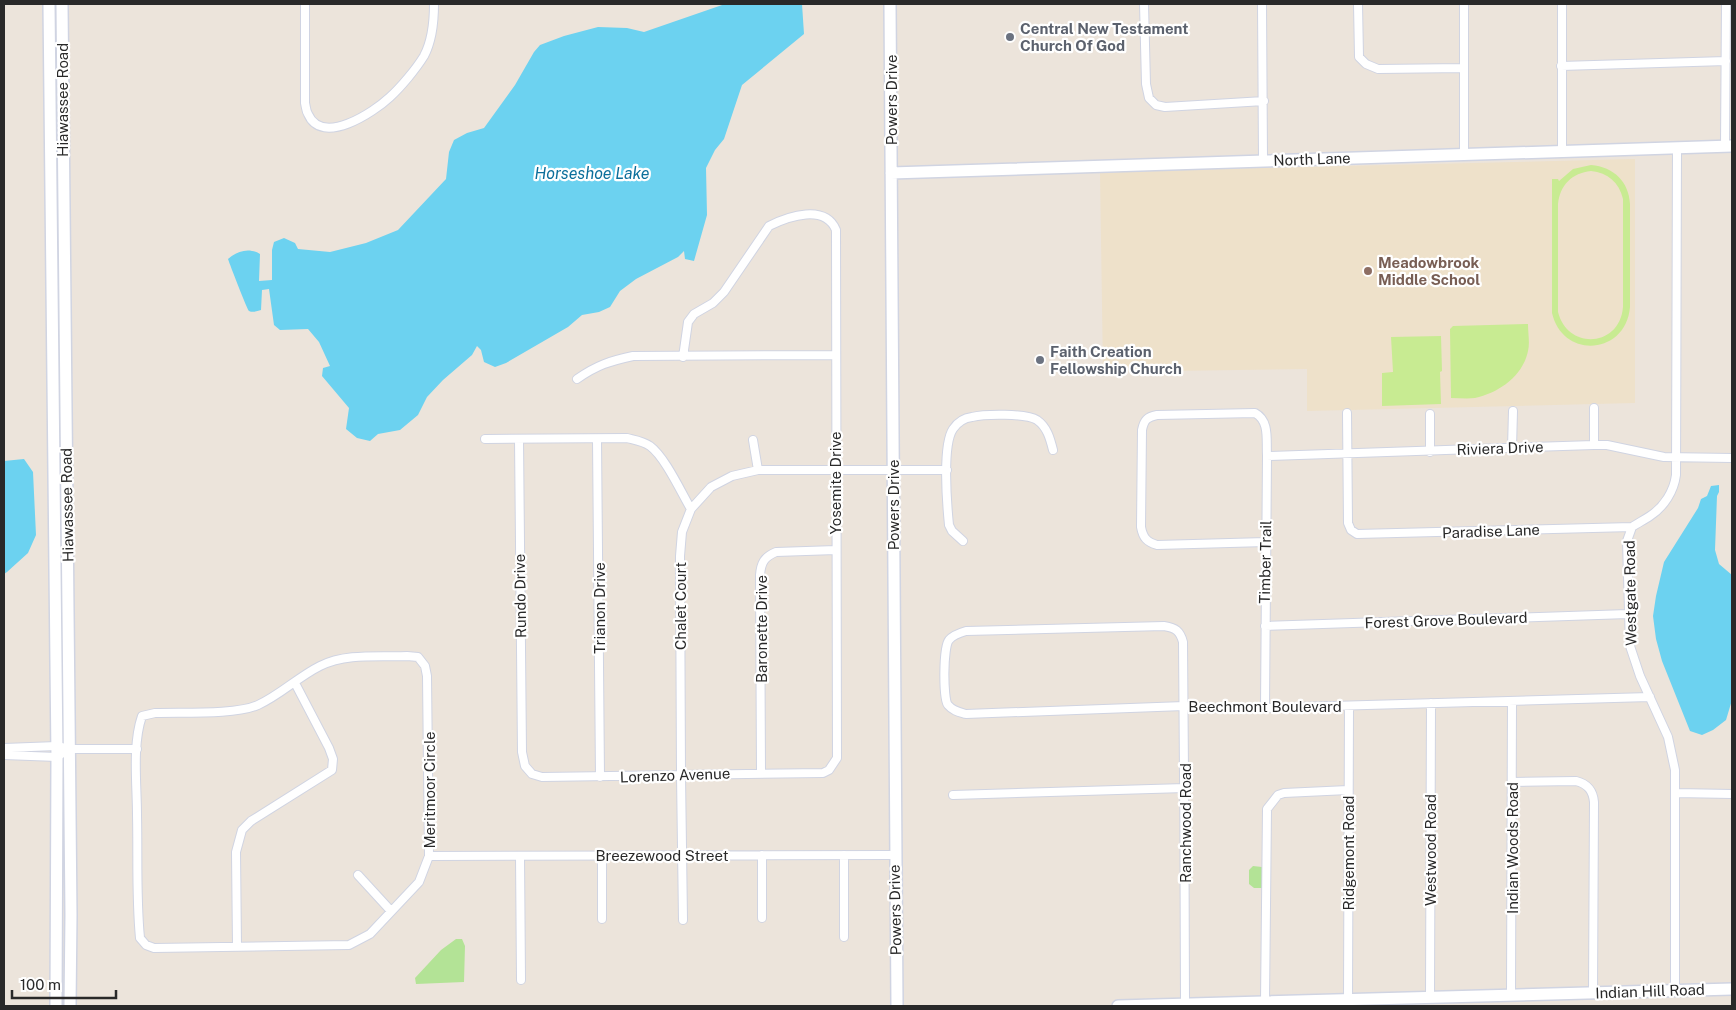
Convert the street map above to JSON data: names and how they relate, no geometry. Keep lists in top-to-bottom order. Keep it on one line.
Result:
{"streets":{"street":["Hiawassee Road","Powers Drive","North Lane","Riviera Drive","Yosemite Drive","Paradise Lane","Timber Trail","Westgate Road","Rundo Drive","Chalet Court","Trianon Drive","Forest Grove Boulevard","Baronette Drive","Beechmont Boulevard","Lorenzo Avenue","Meritmoor Circle","Ranchwood Road","Indian Woods Road","Westwood Road","Ridgemont Road","Breezewood Street","Indian Hill Road"]},"crossings":[["Powers Drive","North Lane"],["Powers Drive","Chalet Court"],["Powers Drive","Breezewood Street"],["North Lane","Westgate Road"],["Riviera Drive","Paradise Lane"],["Riviera Drive","Timber Trail"],["Riviera Drive","Westgate Road"],["Yosemite Drive","Chalet Court"],["Yosemite Drive","Baronette Drive"],["Yosemite Drive","Lorenzo Avenue"],["Paradise Lane","Westgate Road"],["Timber Trail","Forest Grove Boulevard"],["Timber Trail","Beechmont Boulevard"],["Westgate Road","Forest Grove Boulevard"],["Westgate Road","Beechmont Boulevard"],["Westgate Road","Indian Hill Road"],["Rundo Drive","Lorenzo Avenue"],["Chalet Court","Lorenzo Avenue"],["Chalet Court","Breezewood Street"],["Trianon Drive","Lorenzo Avenue"],["Baronette Drive","Lorenzo Avenue"],["Beechmont Boulevard","Ranchwood Road"],["Beechmont Boulevard","Indian Woods Road"],["Beechmont Boulevard","Westwood Road"],["Beechmont Boulevard","Ridgemont Road"],["Meritmoor Circle","Breezewood Street"],["Ranchwood Road","Indian Hill Road"],["Indian Woods Road","Indian Hill Road"],["Westwood Road","Indian Hill Road"],["Ridgemont Road","Indian Hill Road"]],"water":["Horseshoe Lake"],"places":["Central New Testament Church Of God","Meadowbrook Middle School","Faith Creation Fellowship Church"],"scale_bar":"100 m"}
